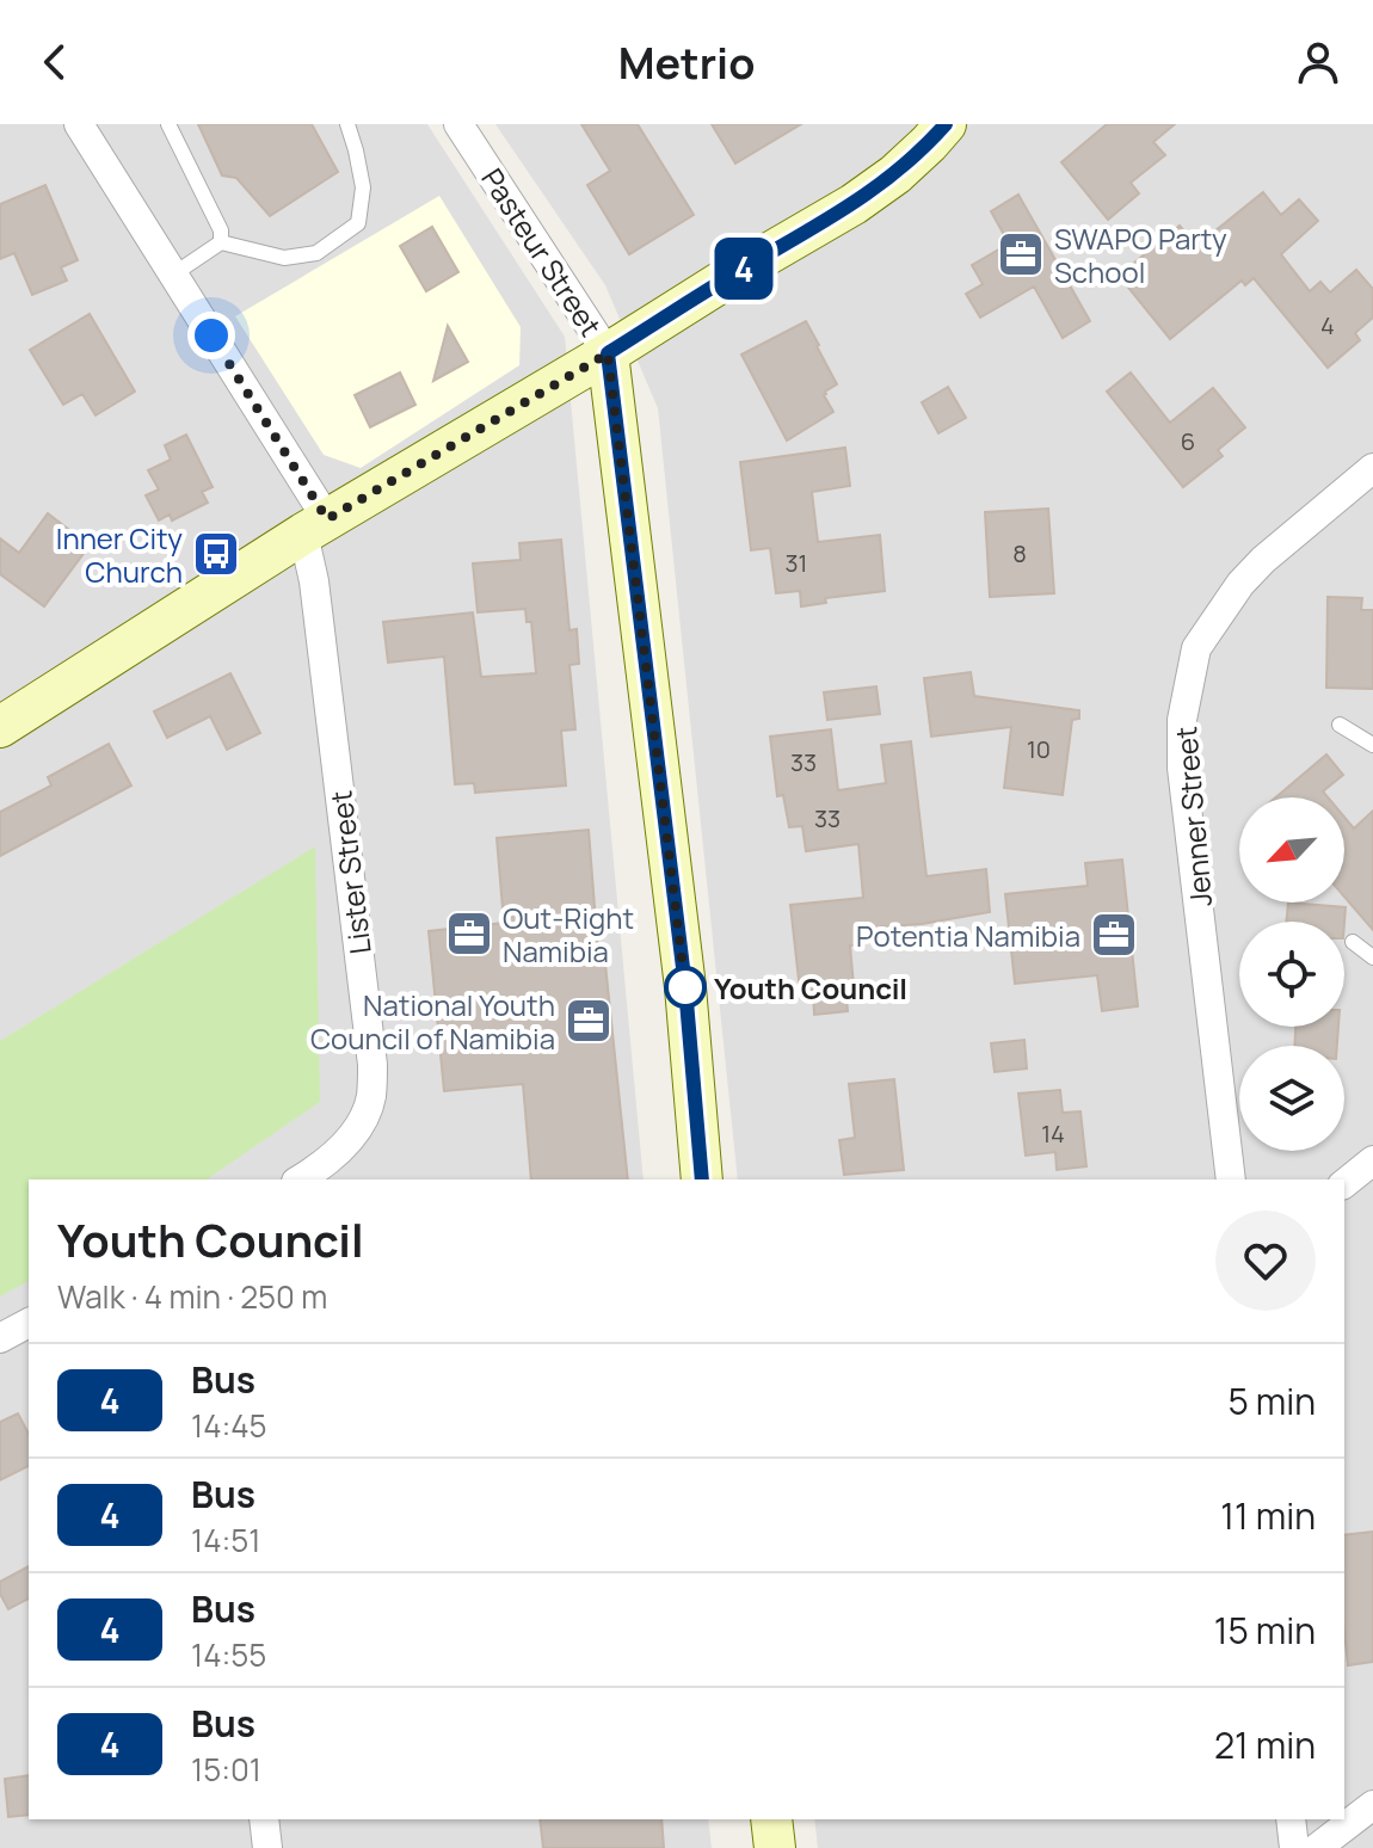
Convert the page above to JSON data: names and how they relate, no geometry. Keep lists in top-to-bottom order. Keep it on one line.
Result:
{"streets":{"main road":["Pasteur Street"],"street":["Jenner Street","Lister Street"]},"places":{"office":["SWAPO Party School","Out-Right Namibia","Potentia Namibia","National Youth Council of Namibia"],"bus stop":["Inner City Church"],"other":["Youth Council"]},"lines":["bus line 4"],"house_numbers":["4","6","8","31","10","33","33","14"],"north":"bottom left","page":{"header":"Metrio","on_map":"4","heading":["Youth Council","Walk · 4 min · 250 m"],"list":[{"mark":"4","name":"Bus","note":"14:45","value":"5 min"},{"mark":"4","name":"Bus","note":"14:51","value":"11 min"},{"mark":"4","name":"Bus","note":"14:55","value":"15 min"},{"mark":"4","name":"Bus","note":"15:01","value":"21 min"}]}}
